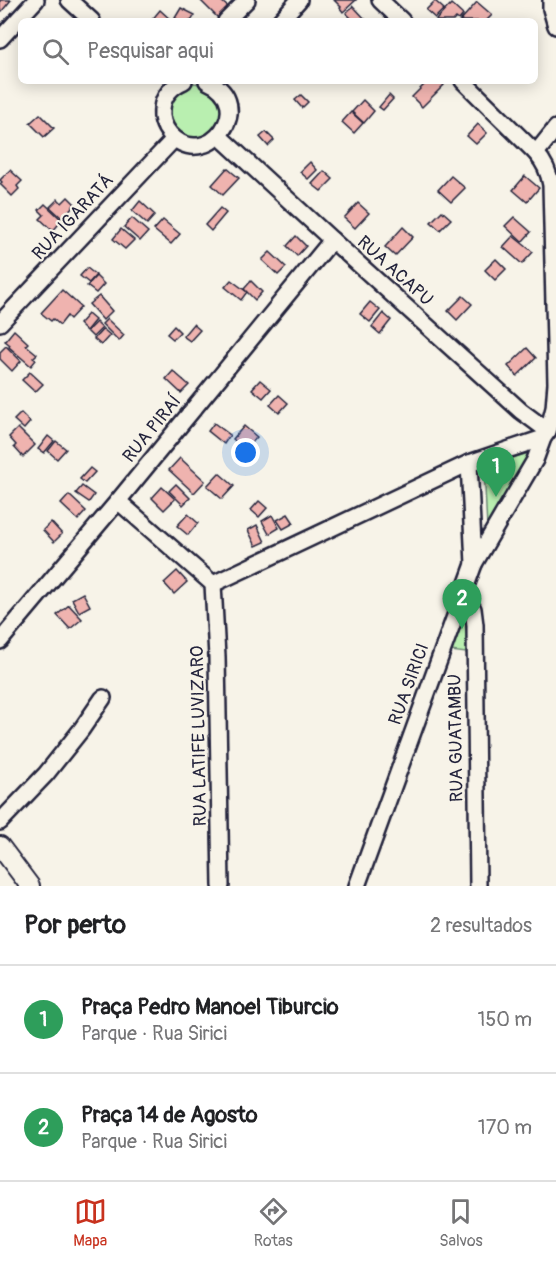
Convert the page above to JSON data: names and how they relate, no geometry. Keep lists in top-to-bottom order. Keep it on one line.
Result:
{"streets":{"street":["RUA IGARATÁ","RUA ACAPU","RUA PIRAÍ","RUA SIRICI","RUA LATIFE LUVIZARO","RUA GUATAMBU"]},"crossings":[["RUA ACAPU","RUA PIRAÍ"],["RUA ACAPU","RUA SIRICI"],["RUA SIRICI","RUA GUATAMBU"]],"page":{"search":"Pesquisar aqui","pins":["1","2"],"heading":["Por perto","2 resultados"],"list":[{"mark":"1","name":"Praça Pedro Manoel Tiburcio","note":"Parque · Rua Sirici","value":"150 m"},{"mark":"2","name":"Praça 14 de Agosto","note":"Parque · Rua Sirici","value":"170 m"}],"nav":["Mapa","Rotas","Salvos"]}}
